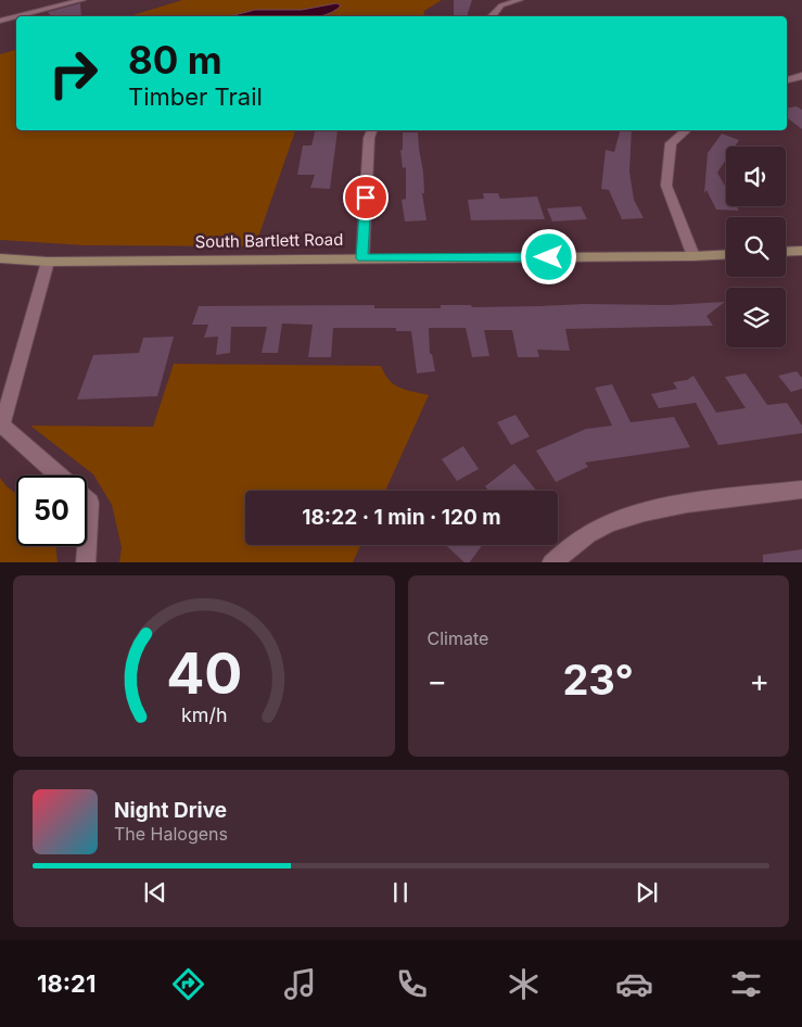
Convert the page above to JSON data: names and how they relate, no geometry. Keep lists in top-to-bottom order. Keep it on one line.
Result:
{"streets":{"main road":["South Bartlett Road"]},"page":{"turn":["80 m","Timber Trail"],"limit":"50","trip":"18:22 · 1 min · 120 m","tile":"Climate","heat":["−","23°","+"],"song":["Night Drive","The Halogens"],"tabs":"18:21","gauge":["40","km/h"]}}
